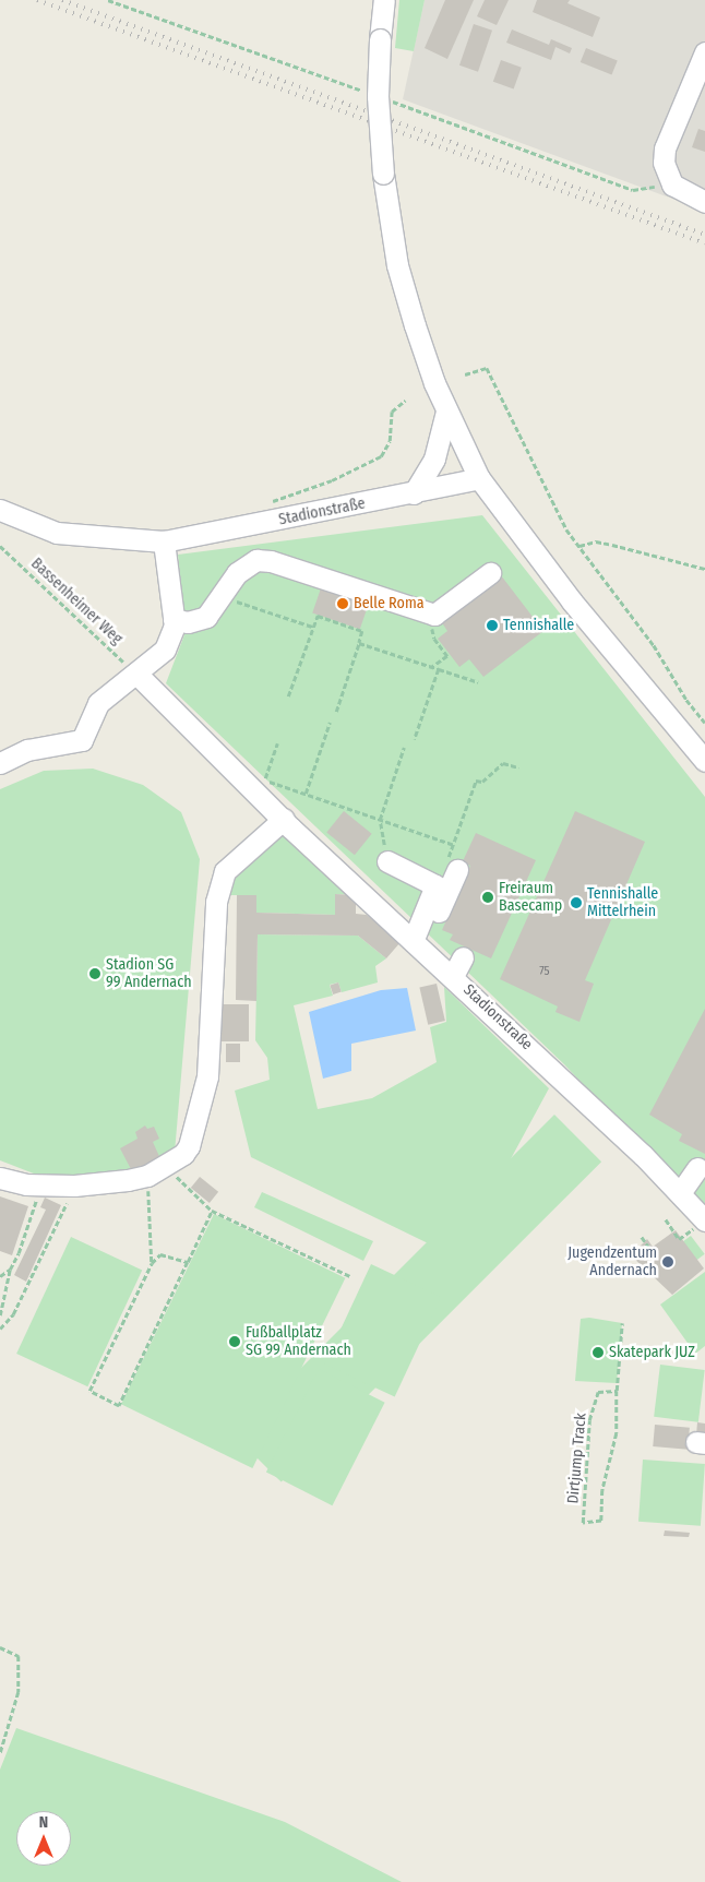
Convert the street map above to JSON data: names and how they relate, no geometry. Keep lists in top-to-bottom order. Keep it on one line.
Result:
{"streets":{"street":["Stadionstraße"],"path":["Bassenheimer Weg","Dirtjump Track"]},"crossings":[["Stadionstraße","Bassenheimer Weg"]],"places":["Belle Roma","Tennishalle","Freiraum Basecamp","Tennishalle Mittelrhein","Stadion SG 99 Andernach","Jugendzentum Andernach","Fußballplatz SG 99 Andernach","Skatepark JUZ"],"house_numbers":["75"],"north":"top"}
